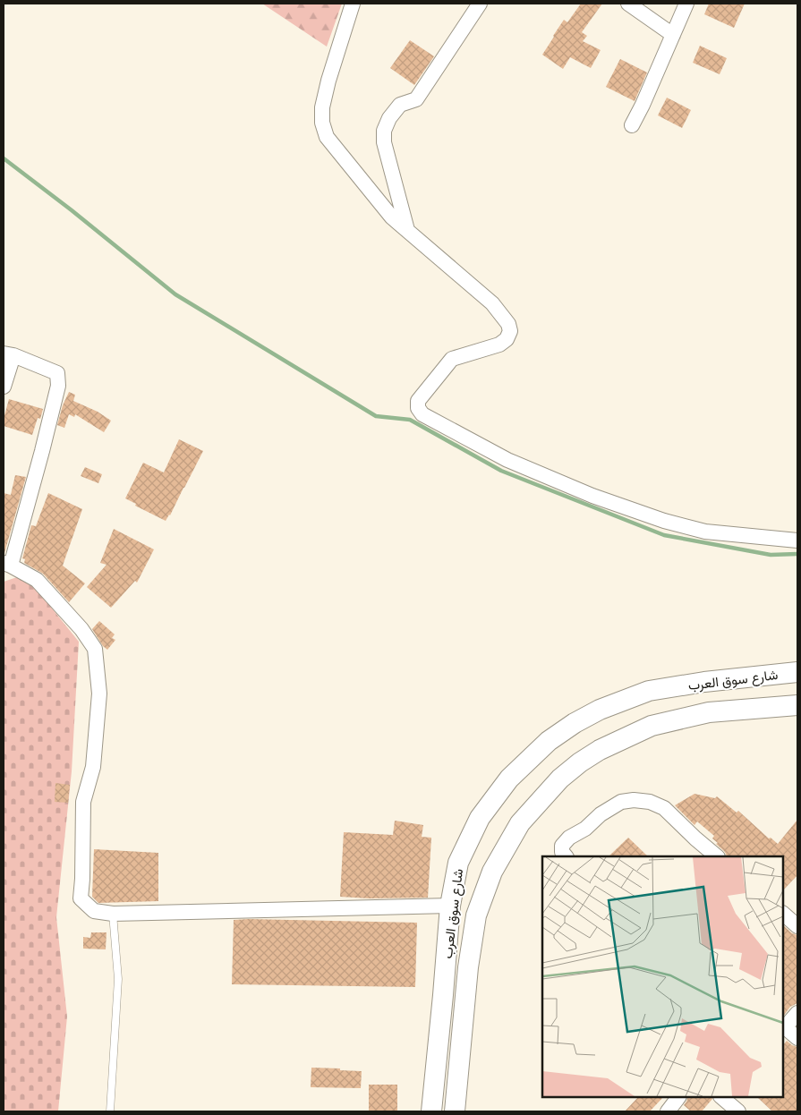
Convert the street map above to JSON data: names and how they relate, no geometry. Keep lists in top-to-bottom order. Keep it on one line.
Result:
{"streets":{"main road":["شارع سوق العرب"]}}
